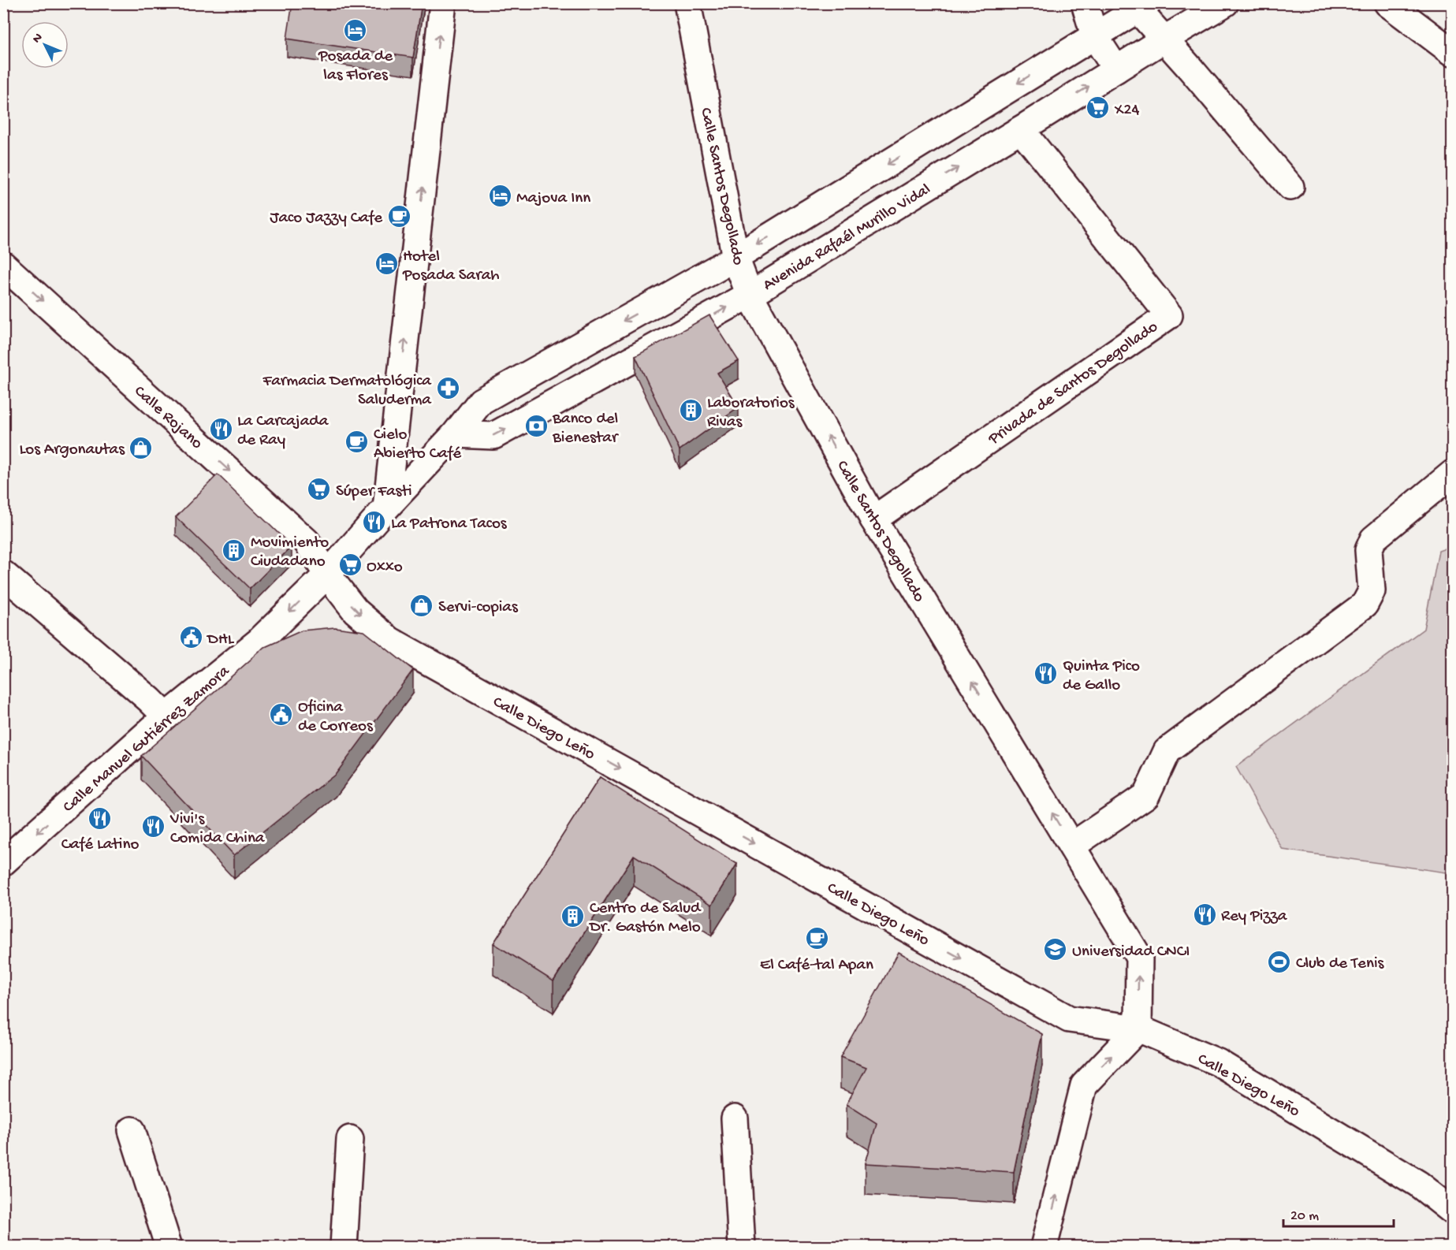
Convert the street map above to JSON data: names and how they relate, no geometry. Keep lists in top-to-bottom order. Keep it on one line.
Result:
{"streets":{"main road":["Calle Santos Degollado","Avenida Rafaél Murillo Vidal","Privada de Santos Degollado","Calle Rojano","Calle Diego Leño","Calle Manuel Gutiérrez Zamora"]},"crossings":[["Calle Santos Degollado","Avenida Rafaél Murillo Vidal"],["Calle Santos Degollado","Privada de Santos Degollado"],["Calle Santos Degollado","Calle Diego Leño"],["Avenida Rafaél Murillo Vidal","Privada de Santos Degollado"],["Calle Rojano","Calle Diego Leño"],["Calle Rojano","Calle Manuel Gutiérrez Zamora"],["Calle Diego Leño","Calle Manuel Gutiérrez Zamora"]],"one_way":["Calle Santos Degollado","Calle Diego Leño","Calle Manuel Gutiérrez Zamora"],"places":{"hotel":["Posada de las Flores","Majova Inn","Hotel Posada Sarah"],"supermarket":["X24","Súper Fasti","Oxxo"],"cafe":["Jaco Jazzy Cafe","Cielo Abierto Café","El Café-tal Apan"],"pharmacy":["Farmacia Dermatológica Saluderma"],"building":["Laboratorios Rivas","Movimiento Ciudadano","Centro de Salud Dr. Gastón Melo"],"bank":["Banco del Bienestar"],"restaurant":["La Carcajada de Ray","La Patrona Tacos","Quinta Pico de Gallo","Café Latino","Vivi's Comida China","Rey Pizza"],"shop":["Los Argonautas","Servi-copias"],"public building":["DHL","Oficina de Correos"],"school or university":["Universidad CNCI"],"sports":["Club de Tenis"]},"scale_bar":"20 m","north":"top left"}
